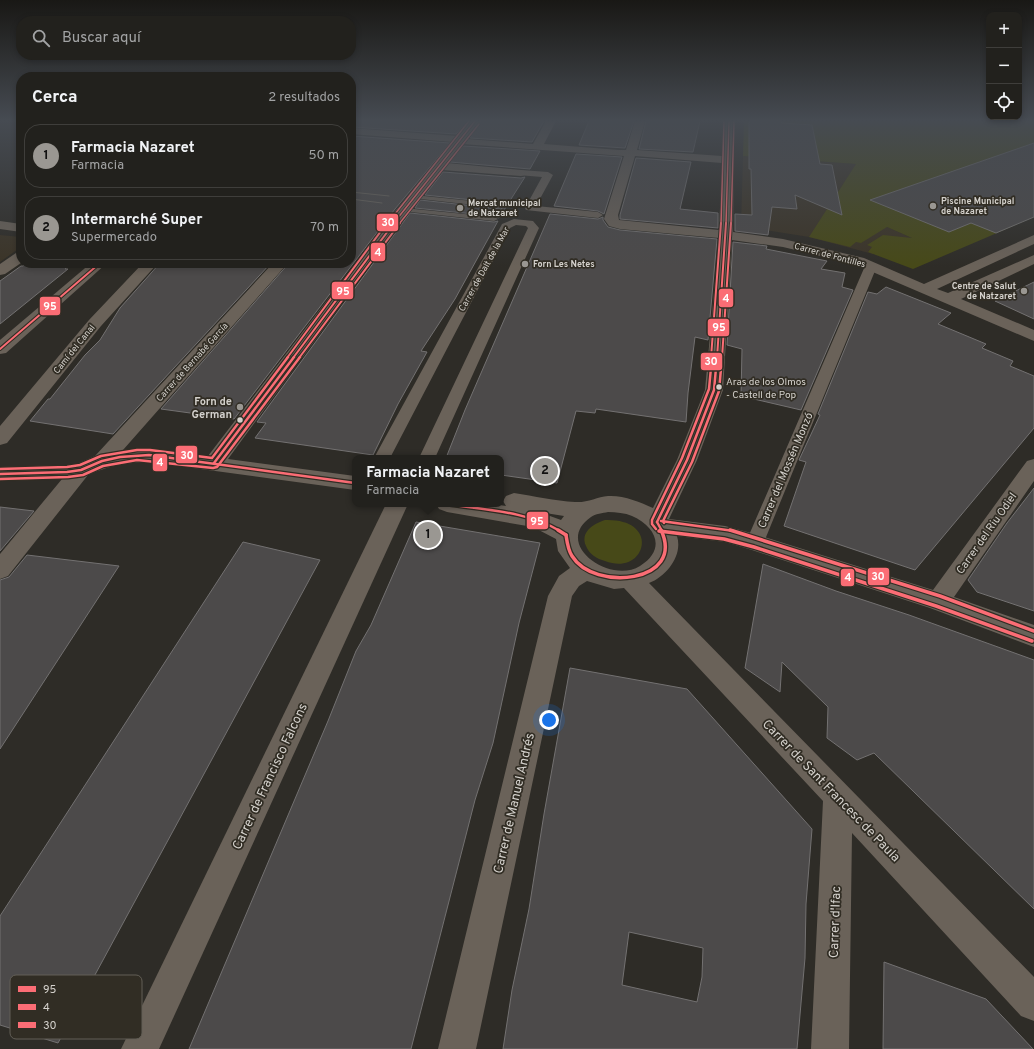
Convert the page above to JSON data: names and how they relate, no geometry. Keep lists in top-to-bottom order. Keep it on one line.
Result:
{"streets":{"street":["Carrer de Fontilles","Carrer de Dalt de la Mar","Camí del Canal","Carrer de Bernabé García","Carrer del Mossén Monzó","Carrer del Riu Odiel","Carrer de Francisco Falcons","Carrer de Sant Francesc de Paula","Carrer de Manuel Andrés","Carrer d'Ifac"]},"crossings":[["Carrer de Fontilles","Carrer del Mossén Monzó"],["Carrer de Sant Francesc de Paula","Carrer de Manuel Andrés"],["Carrer de Sant Francesc de Paula","Carrer d'Ifac"]],"places":["Piscine Municipal de Nazaret","Mercat municipal de Natzaret","Forn Les Netes","Centre de Salut de Natzaret","Aras de los Olmos - Castell de Pop","Forn de German"],"lines":["transit line 95","transit line 4","transit line 30"],"legend":["95","4","30"],"page":{"map_buttons":["+","−"],"search":"Buscar aquí","heading":["Cerca","2 resultados"],"list":[{"mark":"1","name":"Farmacia Nazaret","note":"Farmacia","value":"50 m"},{"mark":"2","name":"Intermarché Super","note":"Supermercado","value":"70 m"}],"popup":["Farmacia Nazaret","Farmacia"],"pins":["2","1"]}}
